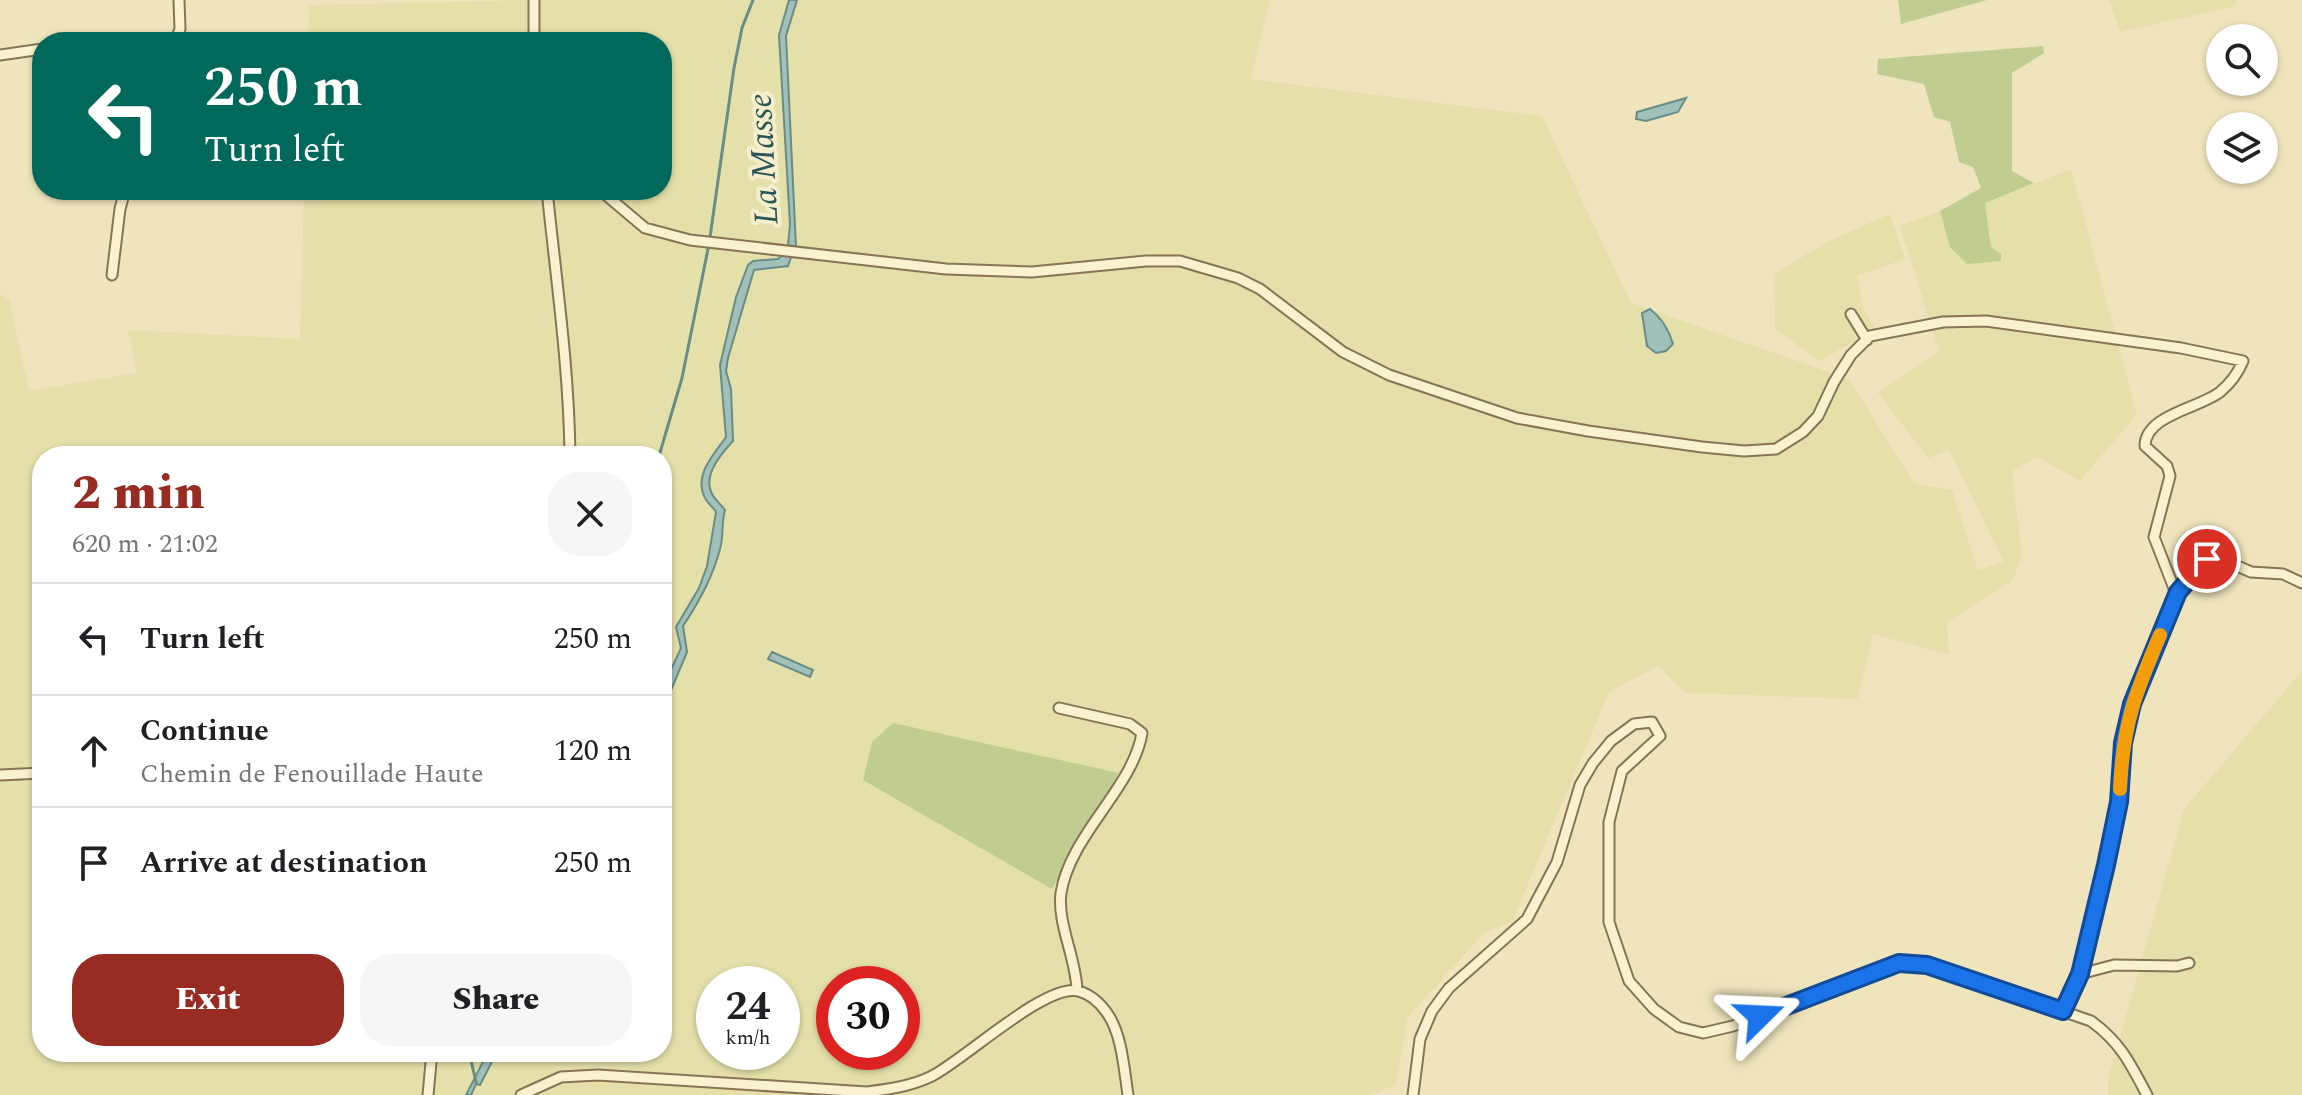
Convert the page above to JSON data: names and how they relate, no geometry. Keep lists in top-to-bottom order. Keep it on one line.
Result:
{"water":["La Masse"],"page":{"turn":["250 m","Turn left"],"heading":["2 min","620 m · 21:02"],"list":[{"name":"Turn left","value":"250 m"},{"name":"Continue","note":"Chemin de Fenouillade Haute","value":"120 m"},{"name":"Arrive at destination","value":"250 m"}],"buttons":["Exit","Share"],"speed":"24 km/h","limit":"30"}}
